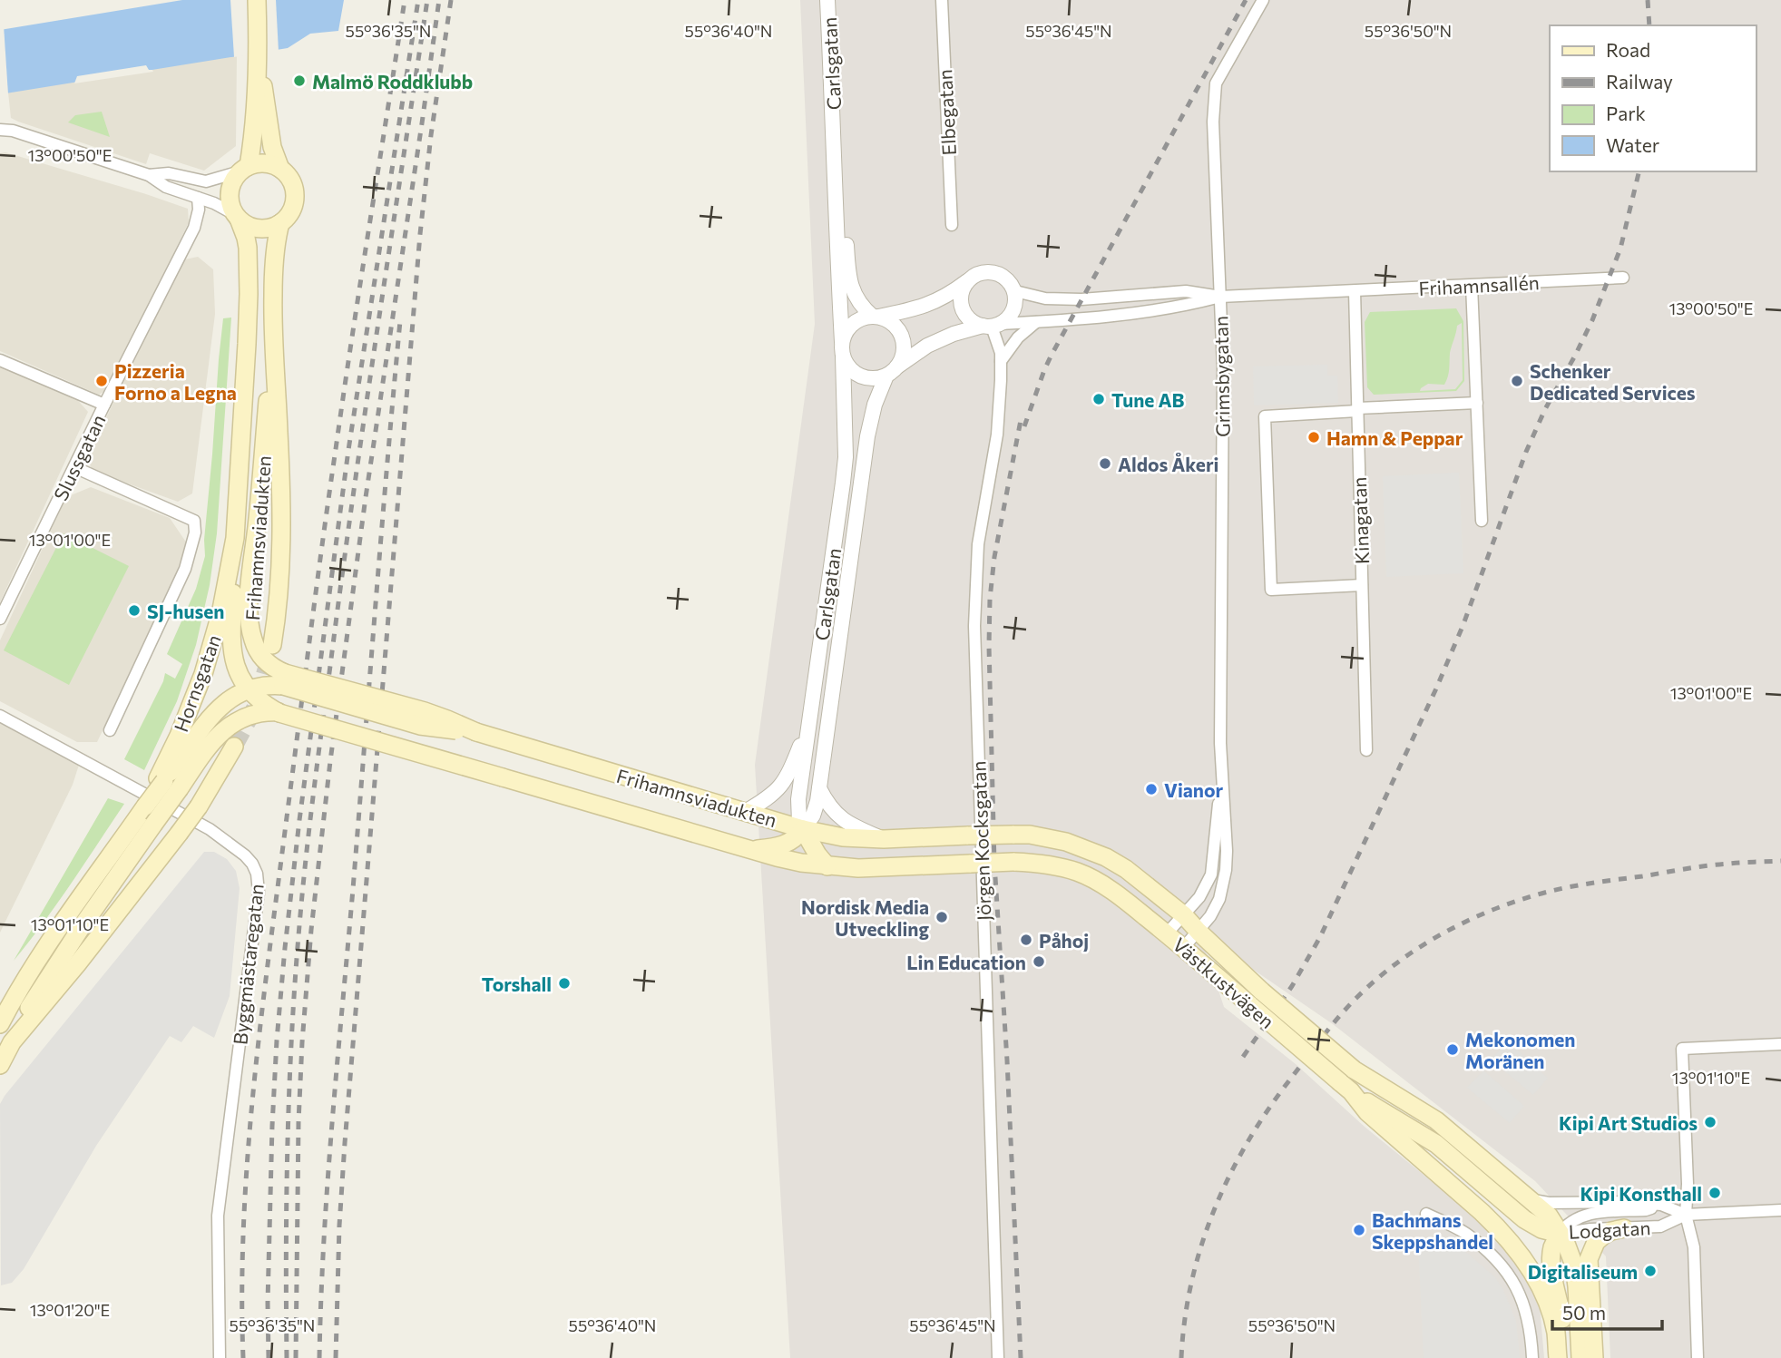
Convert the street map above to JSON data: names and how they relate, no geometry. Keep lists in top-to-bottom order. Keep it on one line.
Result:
{"streets":{"main road":["Carlsgatan","Frihamnsviadukten","Hornsgatan","Västkustvägen"],"street":["Elbegatan","Frihamnsallén","Grimsbygatan","Slussgatan","Kinagatan","Jörgen Kocksgatan","Byggmästaregatan","Lodgatan"]},"crossings":[["Carlsgatan","Frihamnsallén"],["Carlsgatan","Frihamnsviadukten"],["Carlsgatan","Västkustvägen"],["Frihamnsallén","Grimsbygatan"],["Frihamnsallén","Kinagatan"],["Frihamnsallén","Jörgen Kocksgatan"],["Grimsbygatan","Västkustvägen"],["Frihamnsviadukten","Hornsgatan"],["Frihamnsviadukten","Västkustvägen"],["Västkustvägen","Lodgatan"]],"places":["Malmö Roddklubb","Pizzeria Forno a Legna","Schenker Dedicated Services","Tune AB","Hamn & Peppar","Aldos Åkeri","SJ-husen","Vianor","Nordisk Media Utveckling","Påhoj","Lin Education","Torshall","Mekonomen Moränen","Kipi Art Studios","Kipi Konsthall","Bachmans Skeppshandel","Digitaliseum"],"legend":["Road","Railway","Park","Water"],"scale_bar":"50 m","coordinates":["55°36'35\"N","55°36'40\"N","55°36'45\"N","55°36'50\"N","13°00'50\"E","13°01'00\"E","13°01'10\"E","13°01'20\"E"]}
